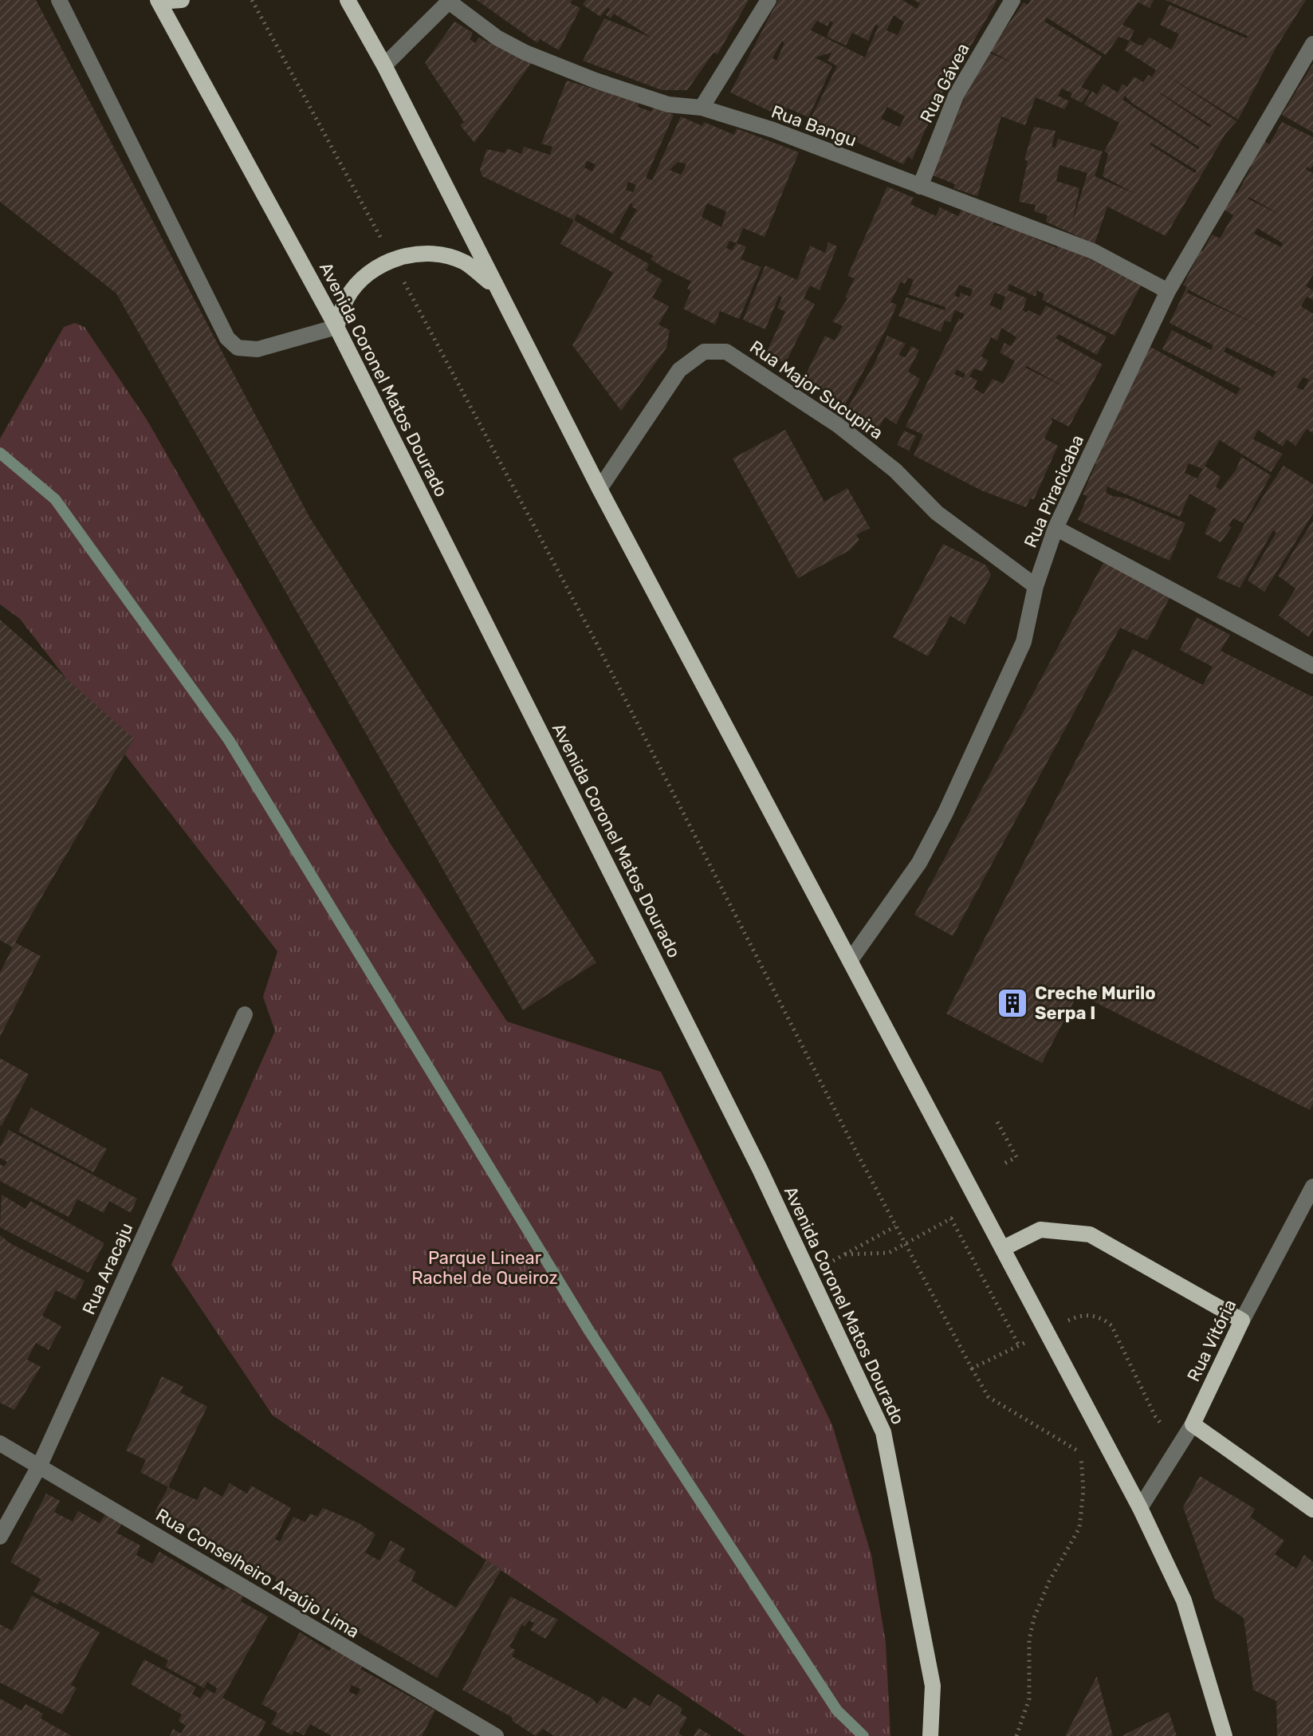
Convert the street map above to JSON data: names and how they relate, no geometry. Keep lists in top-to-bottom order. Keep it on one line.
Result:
{"streets":{"main road":["Avenida Coronel Matos Dourado","Rua Vitória"],"street":["Rua Gávea","Rua Bangu","Rua Major Sucupira","Rua Piracicaba","Rua Aracaju","Rua Conselheiro Araújo Lima"]},"crossings":[["Rua Gávea","Rua Bangu"],["Rua Bangu","Rua Piracicaba"],["Rua Major Sucupira","Rua Piracicaba"],["Rua Aracaju","Rua Conselheiro Araújo Lima"]],"parks":["Parque Linear Rachel de Queiroz"],"places":{"building":["Creche Murilo Serpa I"]}}
